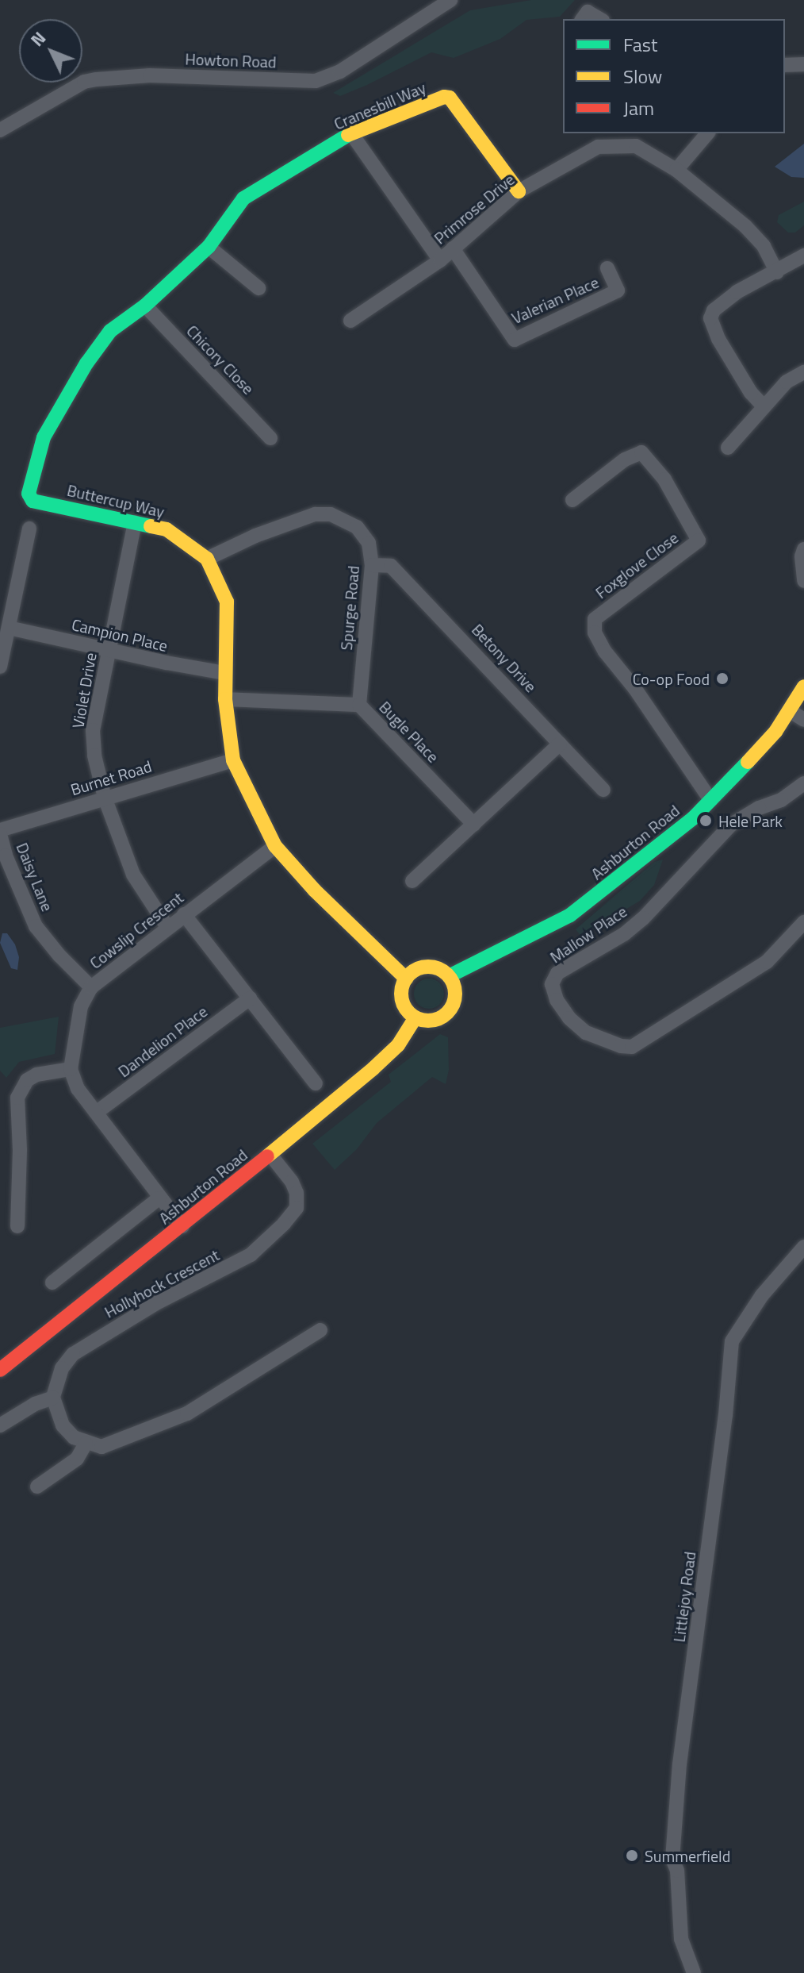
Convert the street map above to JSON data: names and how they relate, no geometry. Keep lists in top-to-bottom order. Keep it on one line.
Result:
{"streets":{"street":["Howton Road","Cranesbill Way","Primrose Drive","Valerian Place","Chicory Close","Buttercup Way","Foxglove Close","Spurge Road","Campion Place","Betony Drive","Violet Drive","Bugle Place","Burnet Road","Ashburton Road","Daisy Lane","Cowslip Crescent","Mallow Place","Dandelion Place","Hollyhock Crescent","Littlejoy Road"]},"crossings":[["Cranesbill Way","Primrose Drive"],["Cranesbill Way","Buttercup Way"],["Primrose Drive","Valerian Place"],["Chicory Close","Buttercup Way"],["Buttercup Way","Spurge Road"],["Buttercup Way","Campion Place"],["Buttercup Way","Violet Drive"],["Buttercup Way","Bugle Place"],["Buttercup Way","Burnet Road"],["Buttercup Way","Ashburton Road"],["Buttercup Way","Cowslip Crescent"],["Foxglove Close","Ashburton Road"],["Spurge Road","Betony Drive"],["Spurge Road","Bugle Place"],["Campion Place","Violet Drive"],["Violet Drive","Burnet Road"],["Violet Drive","Cowslip Crescent"],["Burnet Road","Daisy Lane"],["Ashburton Road","Hollyhock Crescent"],["Daisy Lane","Cowslip Crescent"]],"places":["Co-op Food","Hele Park","Summerfield"],"legend":["Fast","Slow","Jam"],"north":"top left"}
